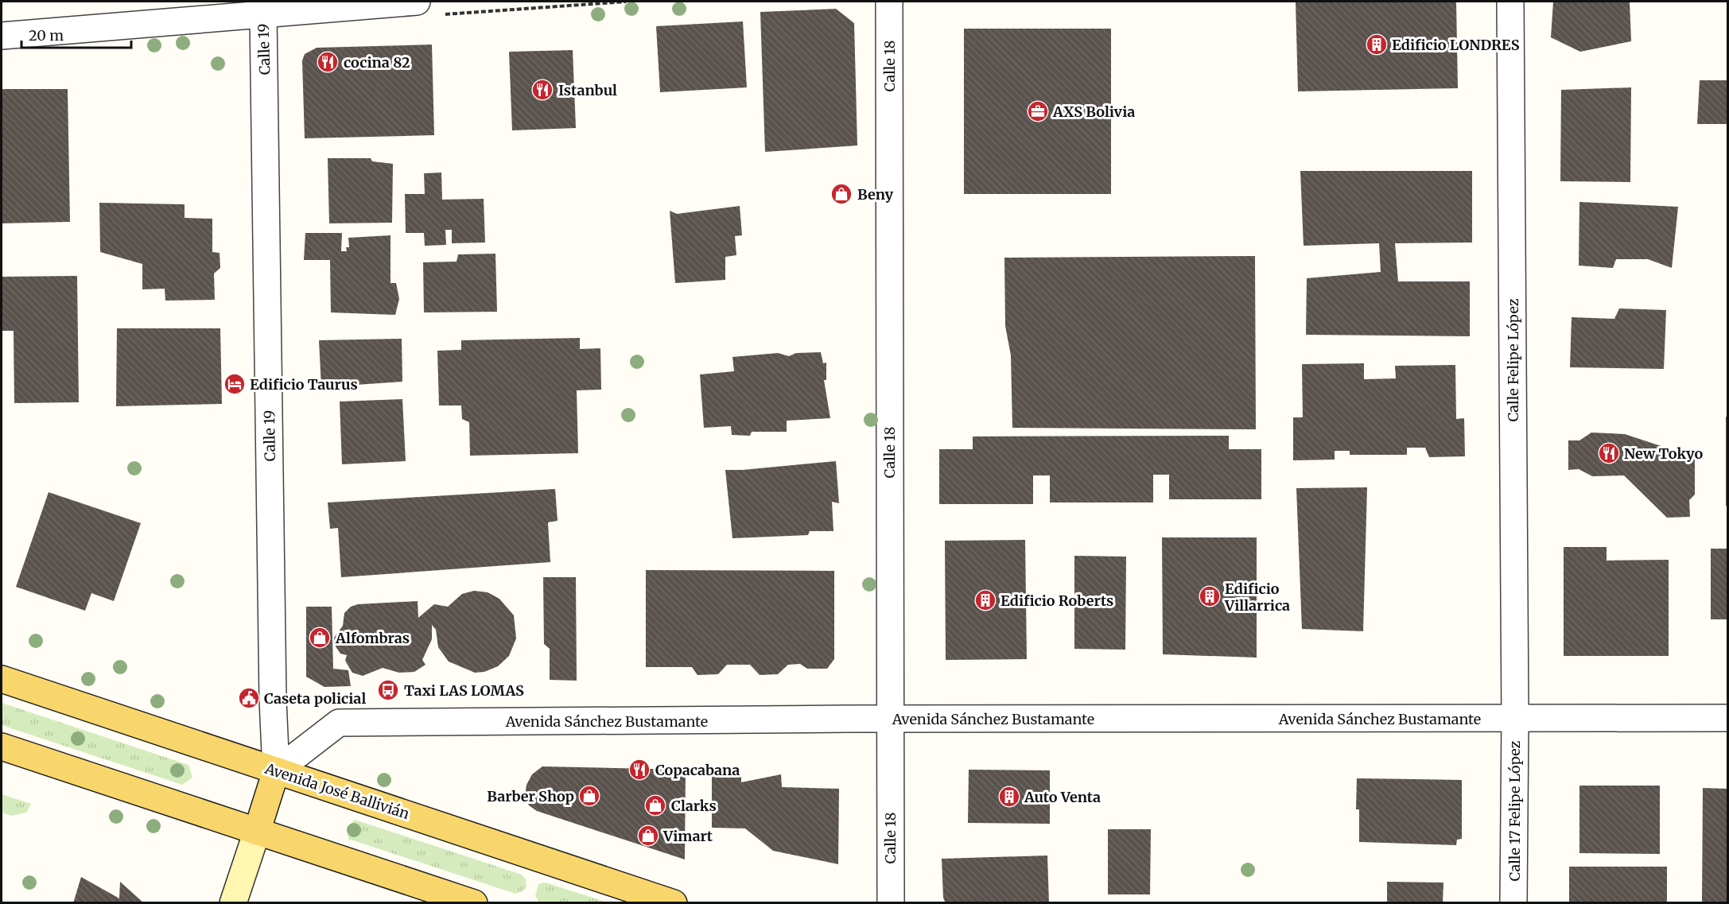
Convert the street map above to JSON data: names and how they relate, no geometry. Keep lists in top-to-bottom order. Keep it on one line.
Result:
{"streets":{"main road":["Avenida José Ballivián"],"street":["Calle 19","Calle 18","Calle Felipe López","Avenida Sánchez Bustamante","Calle 17 Felipe López"]},"crossings":[["Calle 19","Avenida Sánchez Bustamante"],["Calle 19","Avenida José Ballivián"],["Calle 18","Avenida Sánchez Bustamante"],["Calle Felipe López","Avenida Sánchez Bustamante"],["Calle Felipe López","Calle 17 Felipe López"],["Avenida Sánchez Bustamante","Avenida José Ballivián"],["Avenida Sánchez Bustamante","Calle 17 Felipe López"]],"places":{"building":["Edificio LONDRES","Edificio Villarrica","Edificio Roberts","Auto Venta"],"restaurant":["cocina 82","Istanbul","New Tokyo","Copacabana"],"office":["AXS Bolivia"],"shop":["Beny","Alfombras","Barber Shop","Clarks","Vimart"],"hotel":["Edificio Taurus"],"bus stop":["Taxi LAS LOMAS"],"public building":["Caseta policial"]},"scale_bar":"20 m"}
